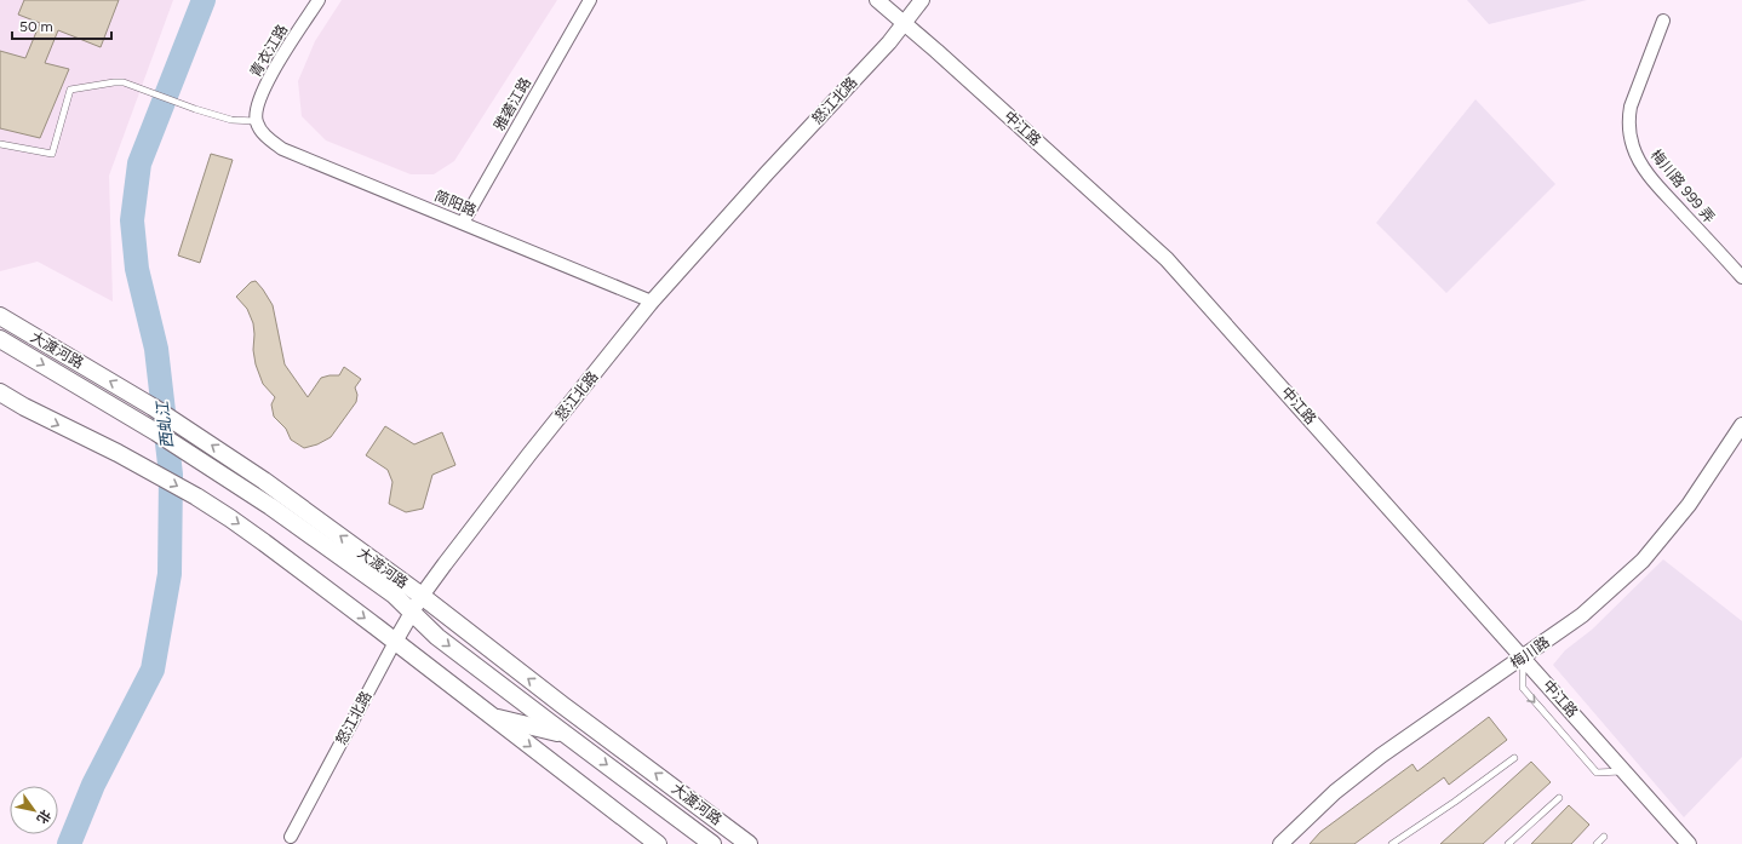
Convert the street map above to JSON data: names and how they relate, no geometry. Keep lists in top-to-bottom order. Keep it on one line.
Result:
{"streets":{"main road":["大渡河路"],"street":["青衣江路","怒江北路","雅砻江路","中江路","梅川路 999 弄","简阳路","梅川路"]},"crossings":[["青衣江路","简阳路"],["怒江北路","中江路"],["怒江北路","简阳路"],["怒江北路","大渡河路"],["雅砻江路","简阳路"],["中江路","梅川路"]],"water":["西虬江"],"scale_bar":"50 m","north":"bottom right"}
